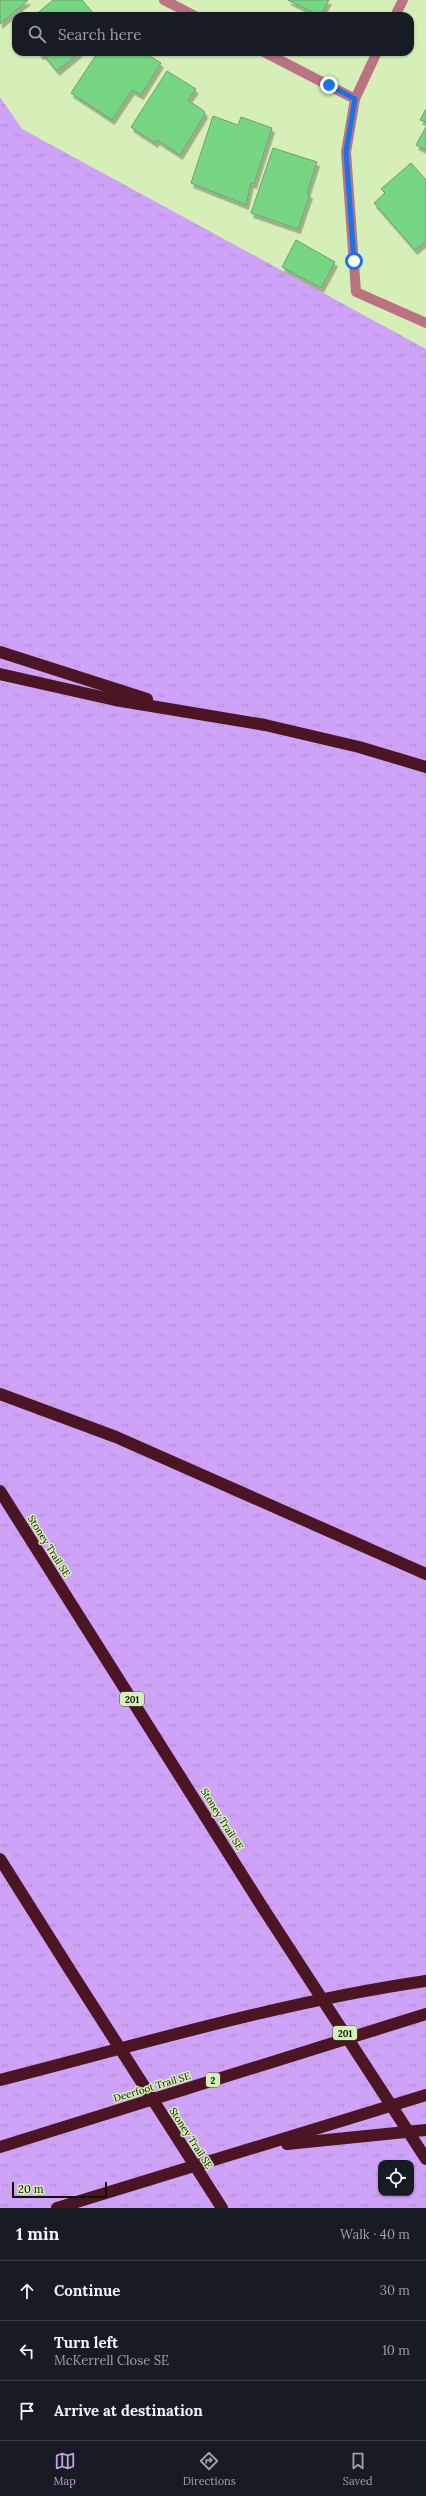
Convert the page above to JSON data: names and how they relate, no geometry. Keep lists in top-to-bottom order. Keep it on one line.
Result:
{"streets":{"highway":["Stoney Trail SE","201","2","Deerfoot Trail SE"]},"scale_bar":"20 m","page":{"search":"Search here","scale":"20 m","heading":["1 min","Walk · 40 m"],"list":[["Continue","30 m"],["Turn left","McKerrell Close SE","10 m"],"Arrive at destination"],"nav":["Map","Directions","Saved"]}}
